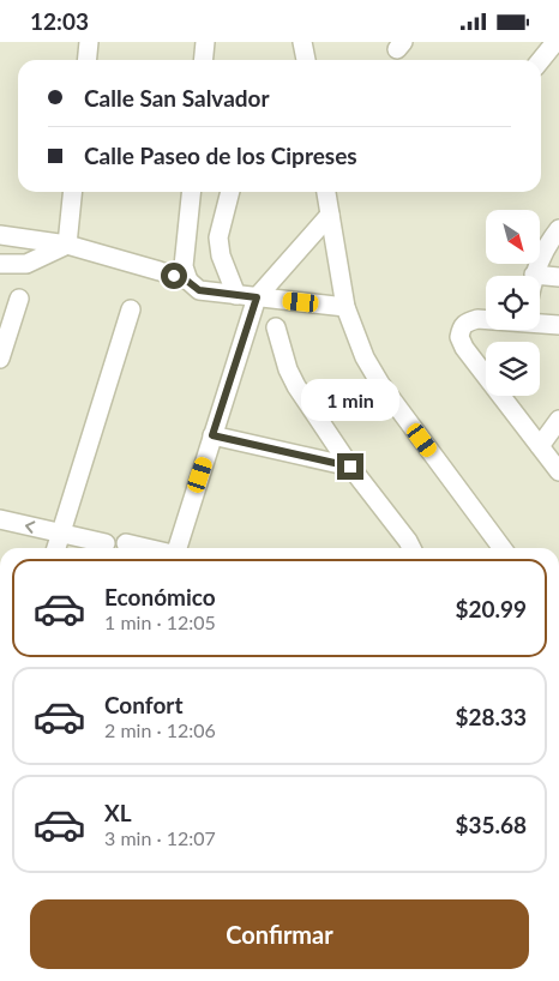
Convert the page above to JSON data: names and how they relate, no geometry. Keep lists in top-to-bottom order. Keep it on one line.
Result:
{"north":"bottom right","page":{"status":"12:03","banner":["Calle San Salvador","Calle Paseo de los Cipreses"],"bubble":"1 min","list":[{"name":"Económico","note":"1 min · 12:05","value":"$20.99"},{"name":"Confort","note":"2 min · 12:06","value":"$28.33"},{"name":"XL","note":"3 min · 12:07","value":"$35.68"}],"buttons":"Confirmar"}}
